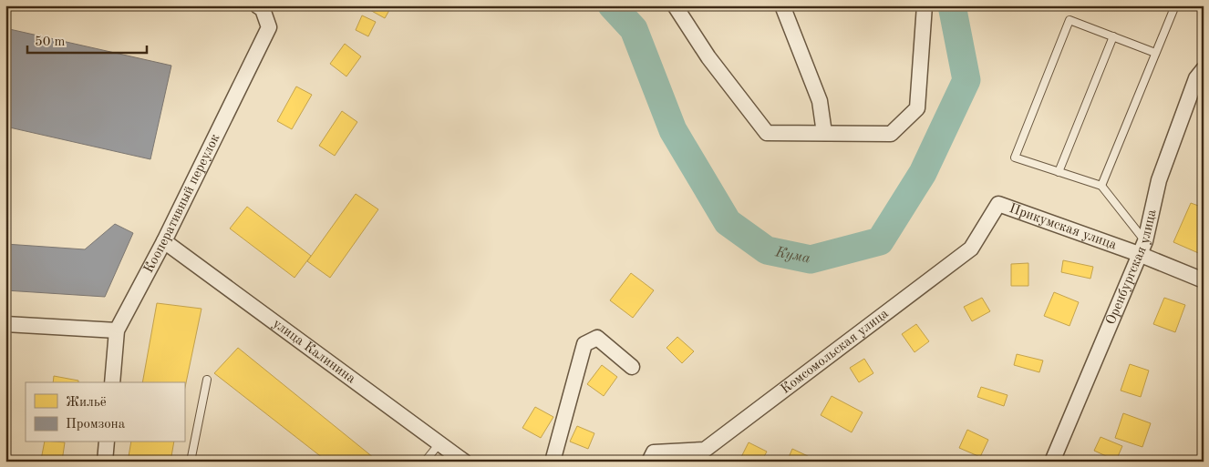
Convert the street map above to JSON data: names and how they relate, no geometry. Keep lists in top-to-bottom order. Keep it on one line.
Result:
{"streets":{"street":["Кооперативный переулок","Прикумская улица","Оренбургская улица","улица Калинина","Комсомольская улица"]},"crossings":[["Кооперативный переулок","улица Калинина"],["Прикумская улица","Оренбургская улица"],["Прикумская улица","Комсомольская улица"]],"water":["Кума"],"legend":["Жильё","Промзона"],"scale_bar":"50 m"}
